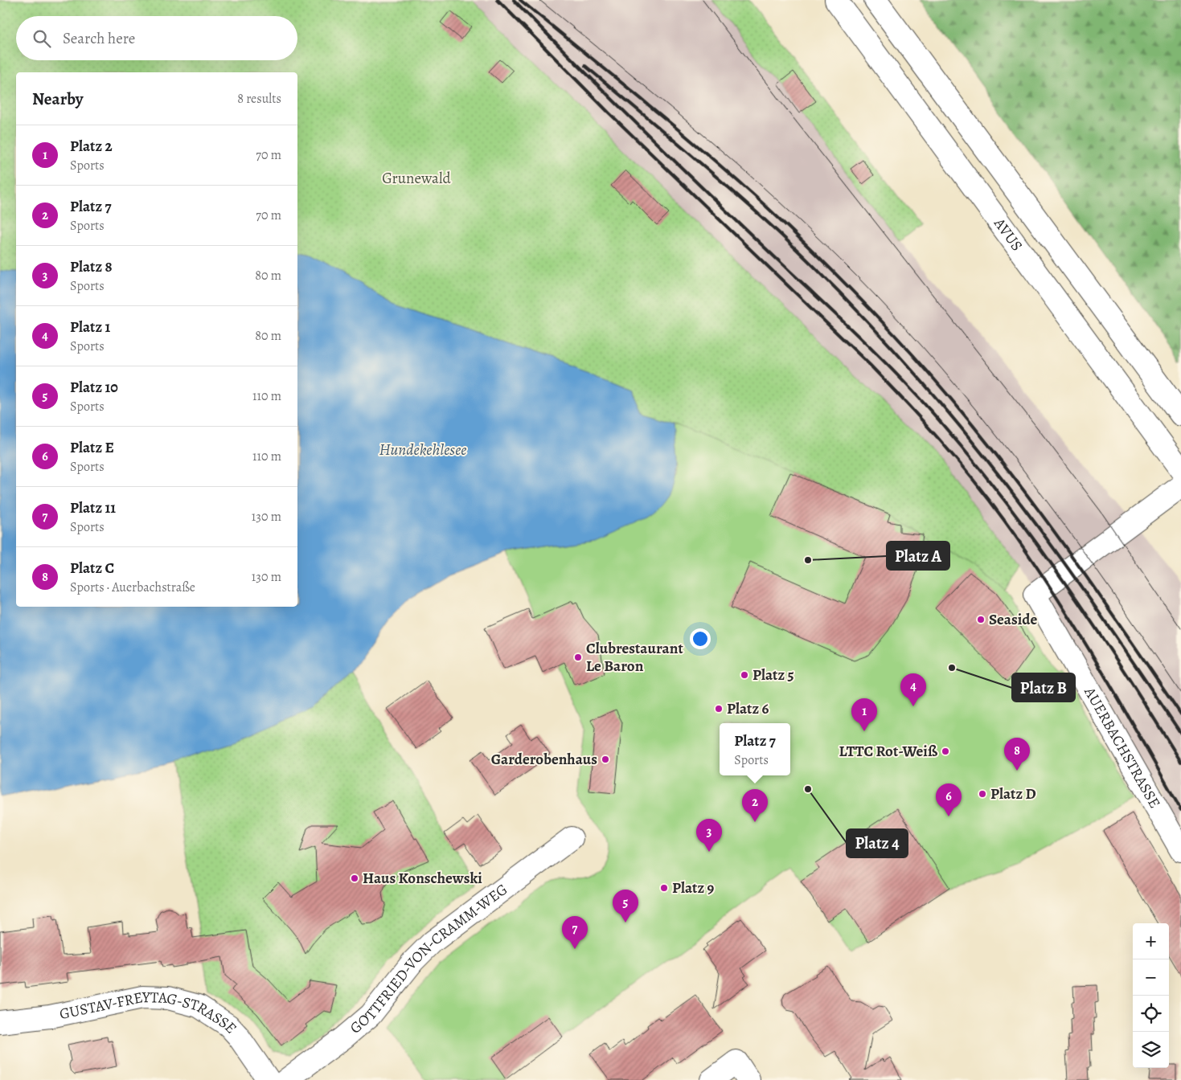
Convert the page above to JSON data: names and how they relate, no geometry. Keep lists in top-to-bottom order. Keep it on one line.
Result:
{"streets":{"main road":["AVUS","AUERBACHSTRASSE","GOTTFRIED-VON-CRAMM-WEG","GUSTAV-FREYTAG-STRASSE"]},"water":["Hundekehlesee"],"parks":["Grunewald"],"places":["Platz A","Seaside","Clubrestaurant Le Baron","Platz B","Platz 5","Platz 6","LTTC Rot-Weiß","Garderobenhaus","Platz 4","Platz D","Haus Konschewski","Platz 9"],"page":{"search":"Search here","heading":["Nearby","8 results"],"list":[{"mark":"1","name":"Platz 2","note":"Sports","value":"70 m"},{"mark":"2","name":"Platz 7","note":"Sports","value":"70 m"},{"mark":"3","name":"Platz 8","note":"Sports","value":"80 m"},{"mark":"4","name":"Platz 1","note":"Sports","value":"80 m"},{"mark":"5","name":"Platz 10","note":"Sports","value":"110 m"},{"mark":"6","name":"Platz E","note":"Sports","value":"110 m"},{"mark":"7","name":"Platz 11","note":"Sports","value":"130 m"},{"mark":"8","name":"Platz C","note":"Sports · Auerbachstraße","value":"130 m"}],"pins":["4","1","8","6","2","3","5","7"],"popup":["Platz 7","Sports"],"map_buttons":["+","−"]}}
